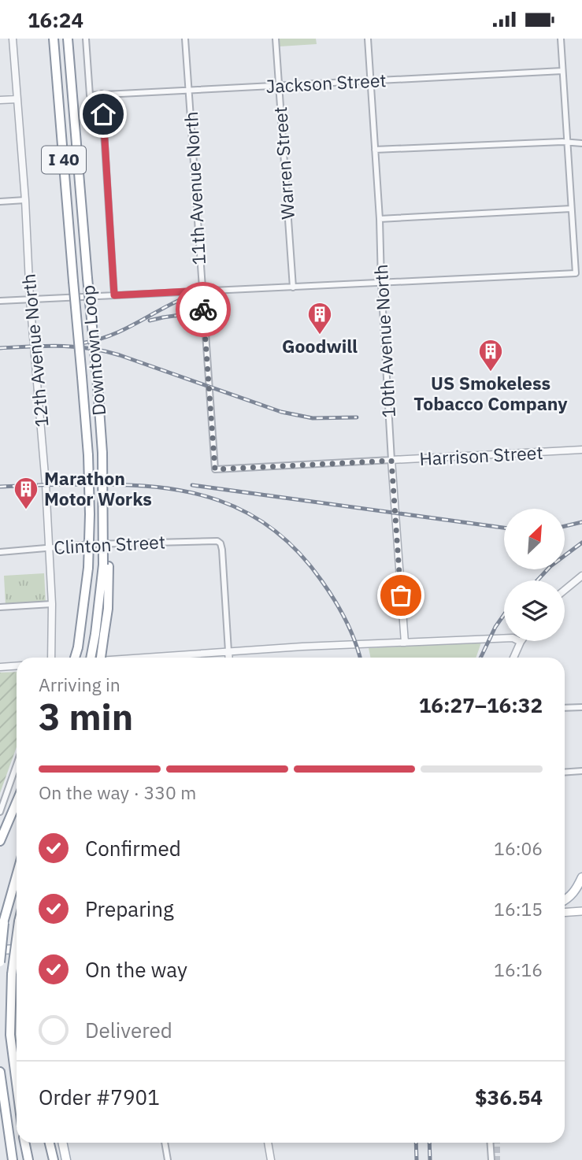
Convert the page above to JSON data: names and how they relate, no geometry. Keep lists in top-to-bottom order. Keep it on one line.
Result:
{"streets":{"highway":["I 40","Downtown Loop"],"street":["Jackson Street","Warren Street","11th Avenue North","10th Avenue North","12th Avenue North","Harrison Street","Clinton Street"]},"crossings":[["Jackson Street","Warren Street"],["Jackson Street","11th Avenue North"],["Jackson Street","10th Avenue North"],["11th Avenue North","Harrison Street"],["10th Avenue North","Harrison Street"],["12th Avenue North","Clinton Street"]],"places":{"building":["Goodwill","US Smokeless Tobacco Company","Marathon Motor Works"]},"north":"top right","page":{"status":"16:24","heading":["3 min","Arriving in","16:27–16:32"],"panel":["Order #7901","$36.54"],"bar":"On the way · 330 m","list":[["Confirmed","16:06"],["Preparing","16:15"],["On the way","16:16"],"Delivered"]}}
